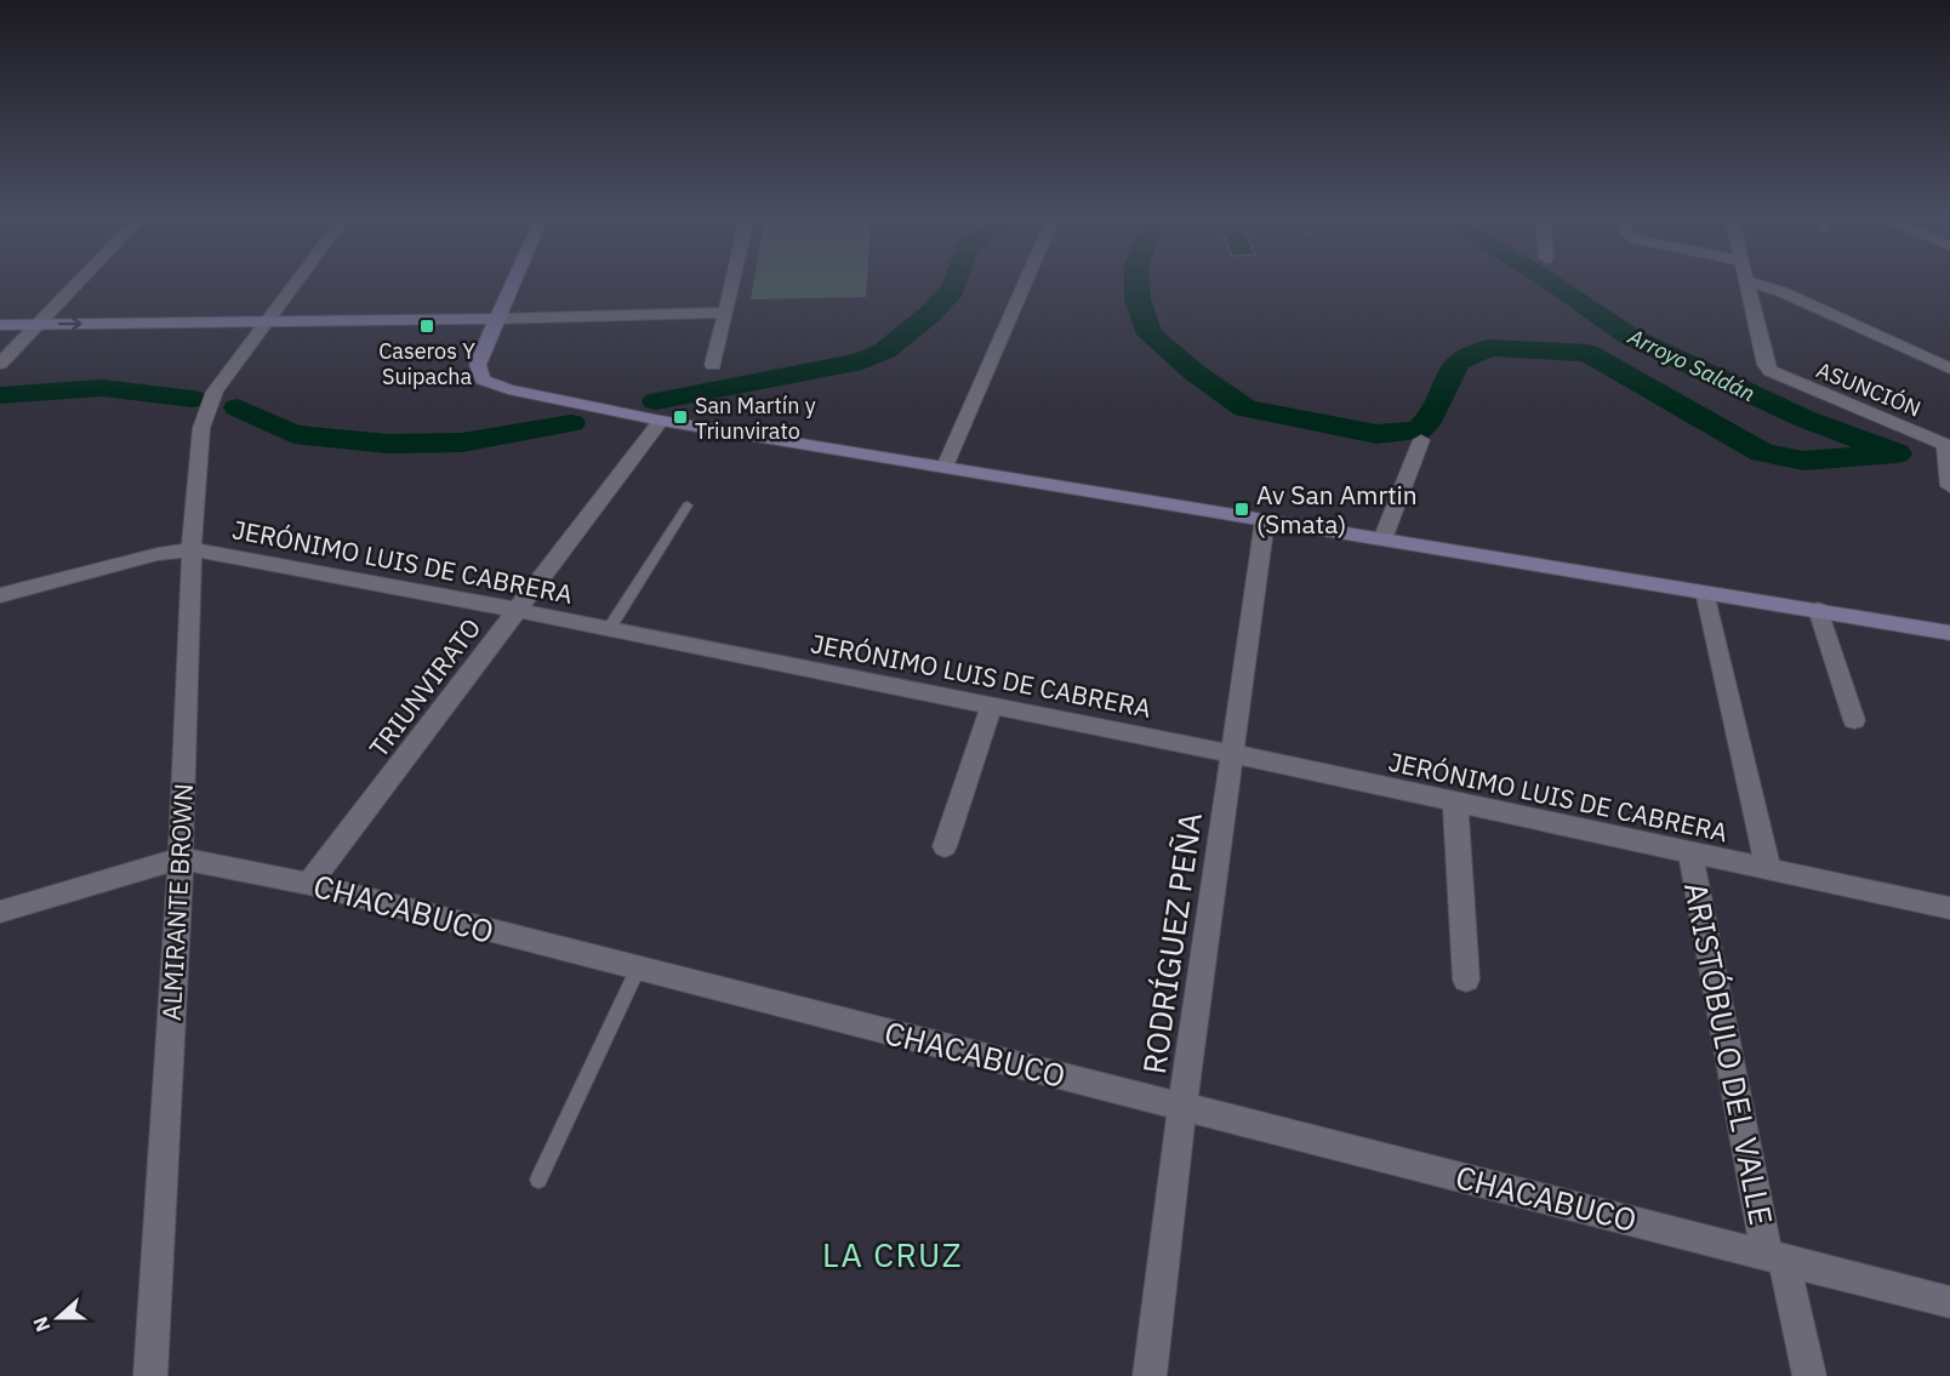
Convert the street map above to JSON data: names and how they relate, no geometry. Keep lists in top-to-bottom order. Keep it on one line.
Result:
{"streets":{"street":["ASUNCIÓN","JERÓNIMO LUIS DE CABRERA","TRIUNVIRATO","ALMIRANTE BROWN","CHACABUCO","RODRÍGUEZ PEÑA","ARISTÓBULO DEL VALLE"]},"crossings":[["JERÓNIMO LUIS DE CABRERA","TRIUNVIRATO"],["JERÓNIMO LUIS DE CABRERA","ALMIRANTE BROWN"],["JERÓNIMO LUIS DE CABRERA","RODRÍGUEZ PEÑA"],["JERÓNIMO LUIS DE CABRERA","ARISTÓBULO DEL VALLE"],["TRIUNVIRATO","CHACABUCO"],["ALMIRANTE BROWN","CHACABUCO"],["CHACABUCO","RODRÍGUEZ PEÑA"],["CHACABUCO","ARISTÓBULO DEL VALLE"]],"districts":["LA CRUZ"],"water":["Arroyo Saldán"],"places":{"transit":["Caseros Y Suipacha","San Martín y Triunvirato","Av San Amrtin (Smata)"]},"north":"left"}
